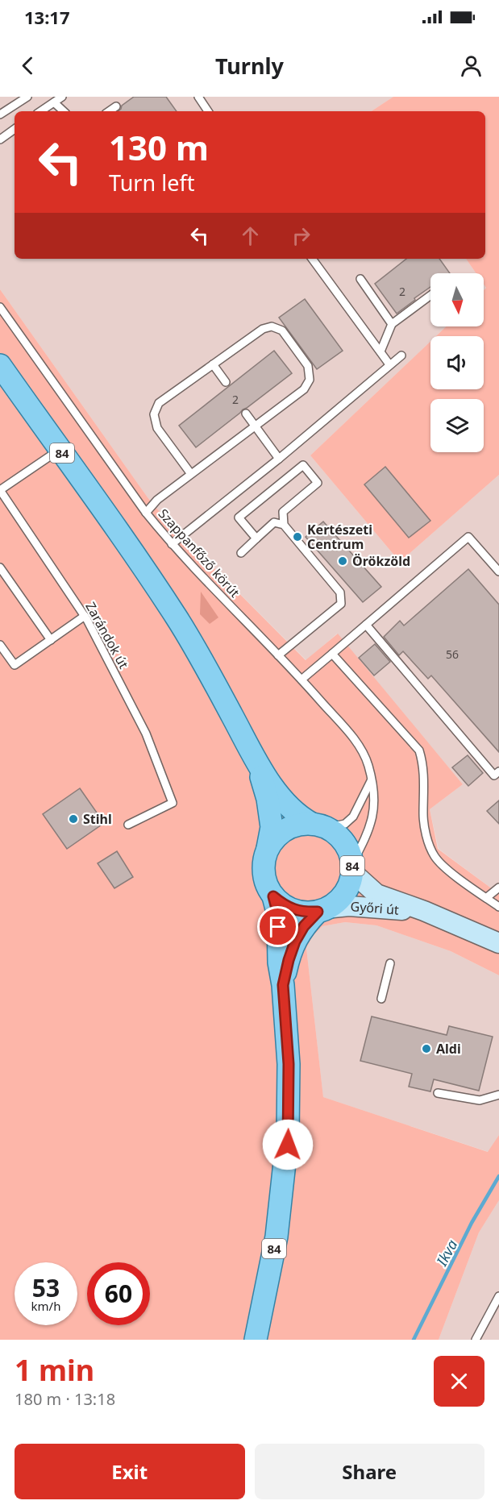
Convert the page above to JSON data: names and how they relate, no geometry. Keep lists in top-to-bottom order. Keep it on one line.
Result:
{"streets":{"main road":["84","Győri út"],"lane":["Szappanfőző körút","Zarándok út"]},"crossings":[["84","Szappanfőző körút"],["84","Győri út"],["Szappanfőző körút","Győri út"]],"water":["Ikva"],"places":["Kertészeti Centrum","Örökzöld","Stihl","Aldi"],"house_numbers":["2","2","56"],"north":"bottom","page":{"status":"13:17","header":"Turnly","turn":["130 m","Turn left"],"speed":"53 km/h","limit":"60","heading":["1 min","180 m · 13:18"],"buttons":["Exit","Share"]}}
